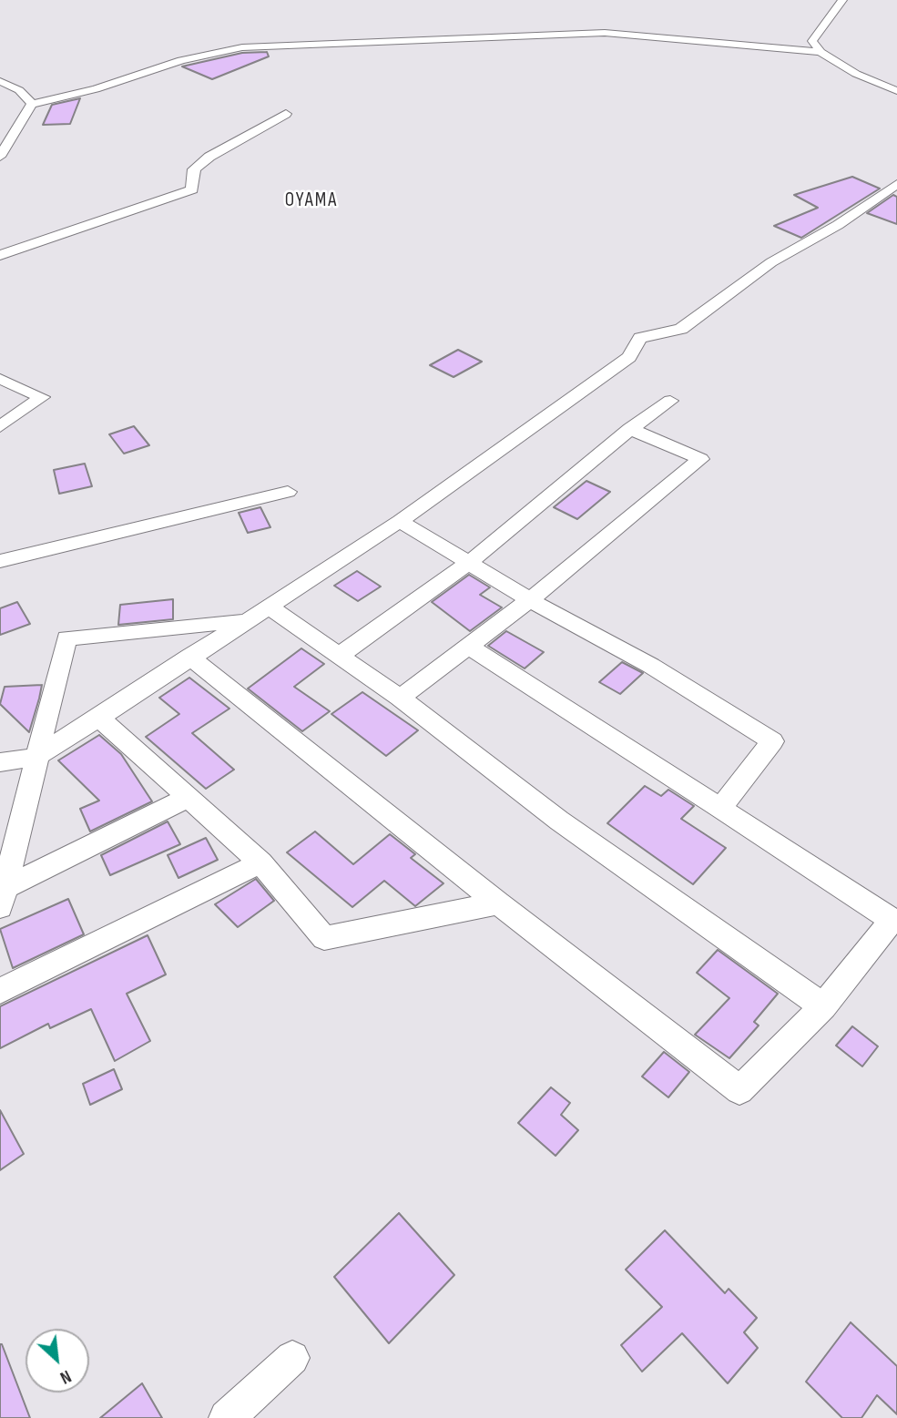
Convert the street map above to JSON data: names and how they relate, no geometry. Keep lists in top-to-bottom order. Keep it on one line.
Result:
{"districts":["OYAMA"],"north":"bottom right"}
